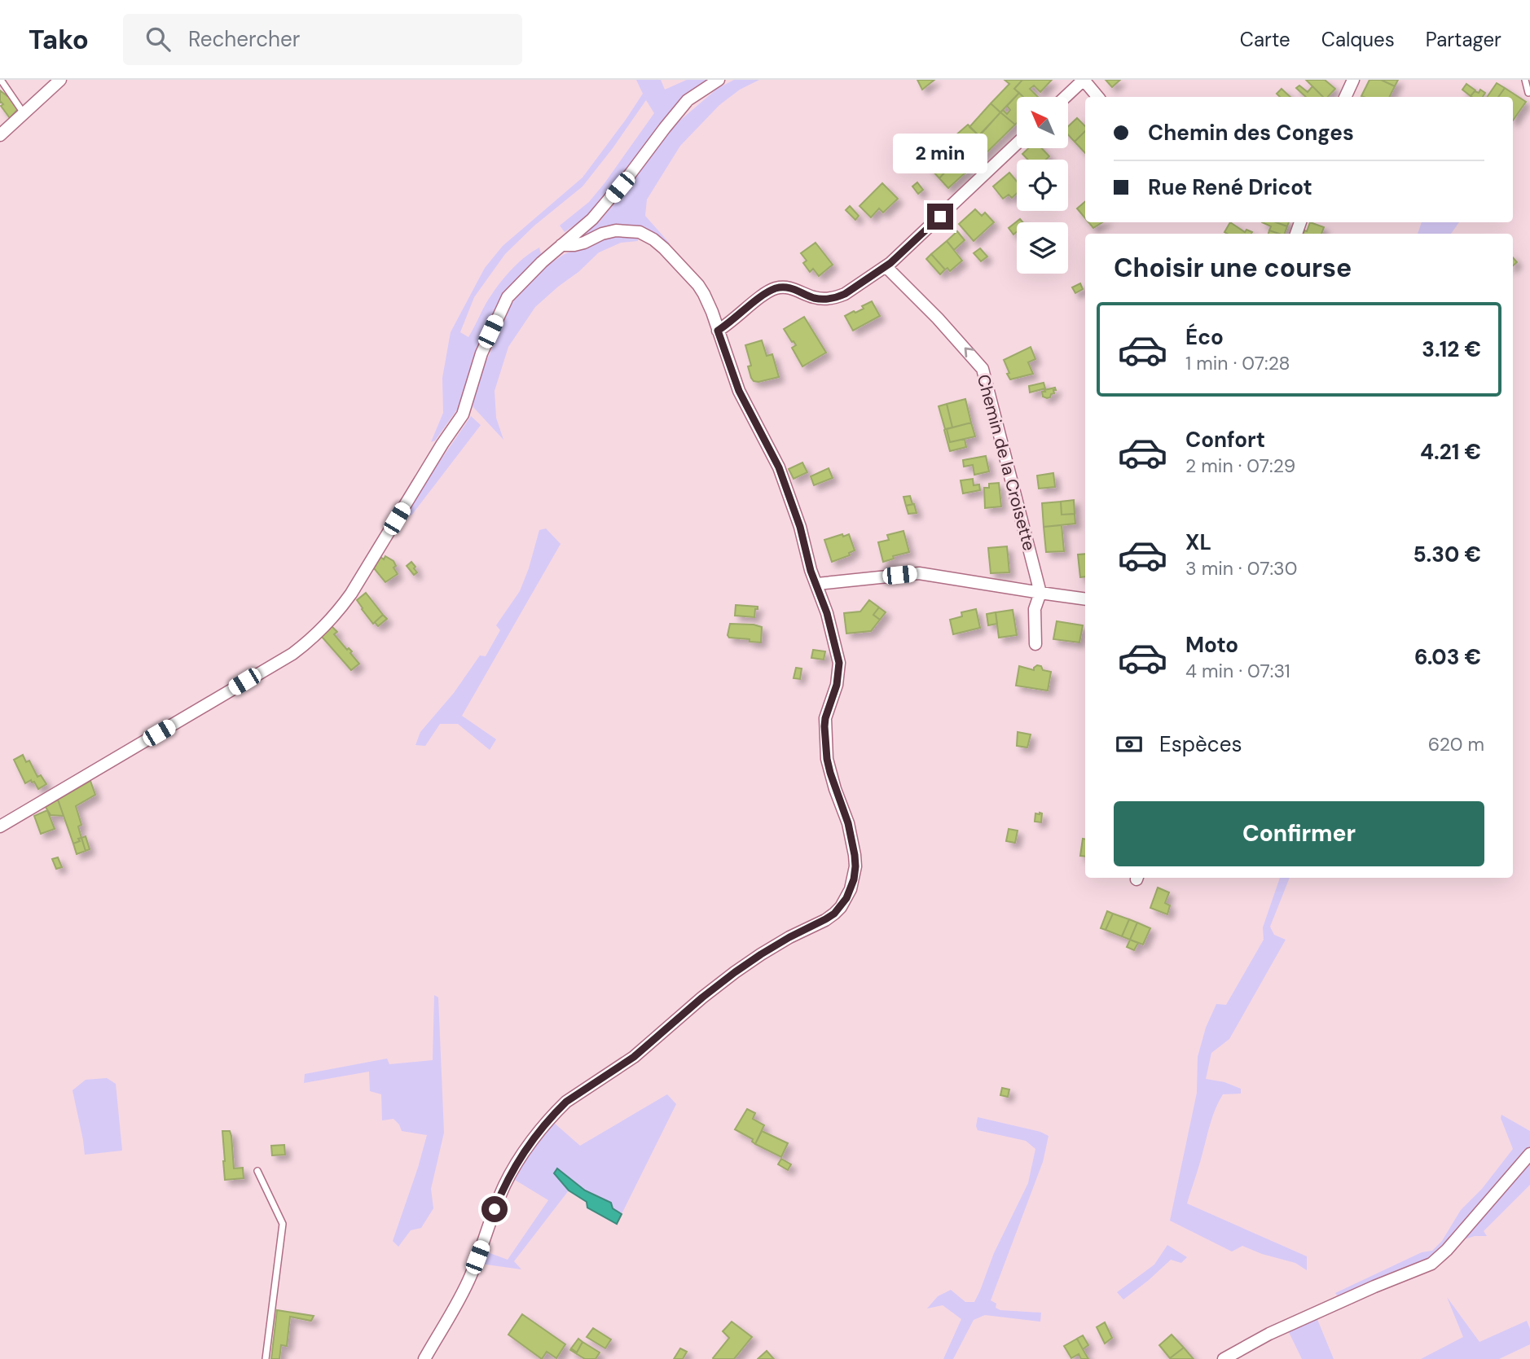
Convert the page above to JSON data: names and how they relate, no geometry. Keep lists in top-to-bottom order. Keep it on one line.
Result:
{"streets":{"street":["Chemin de la Croisette"]},"one_way":["Chemin de la Croisette"],"north":"top left","page":{"header":"Tako","search":"Rechercher","nav":["Carte","Calques","Partager"],"banner":["Chemin des Conges","Rue René Dricot"],"bubble":"2 min","heading":"Choisir une course","list":[{"name":"Éco","note":"1 min · 07:28","value":"3.12 €"},{"name":"Confort","note":"2 min · 07:29","value":"4.21 €"},{"name":"XL","note":"3 min · 07:30","value":"5.30 €"},{"name":"Moto","note":"4 min · 07:31","value":"6.03 €"}],"pay":["Espèces","620 m"],"buttons":"Confirmer"}}
